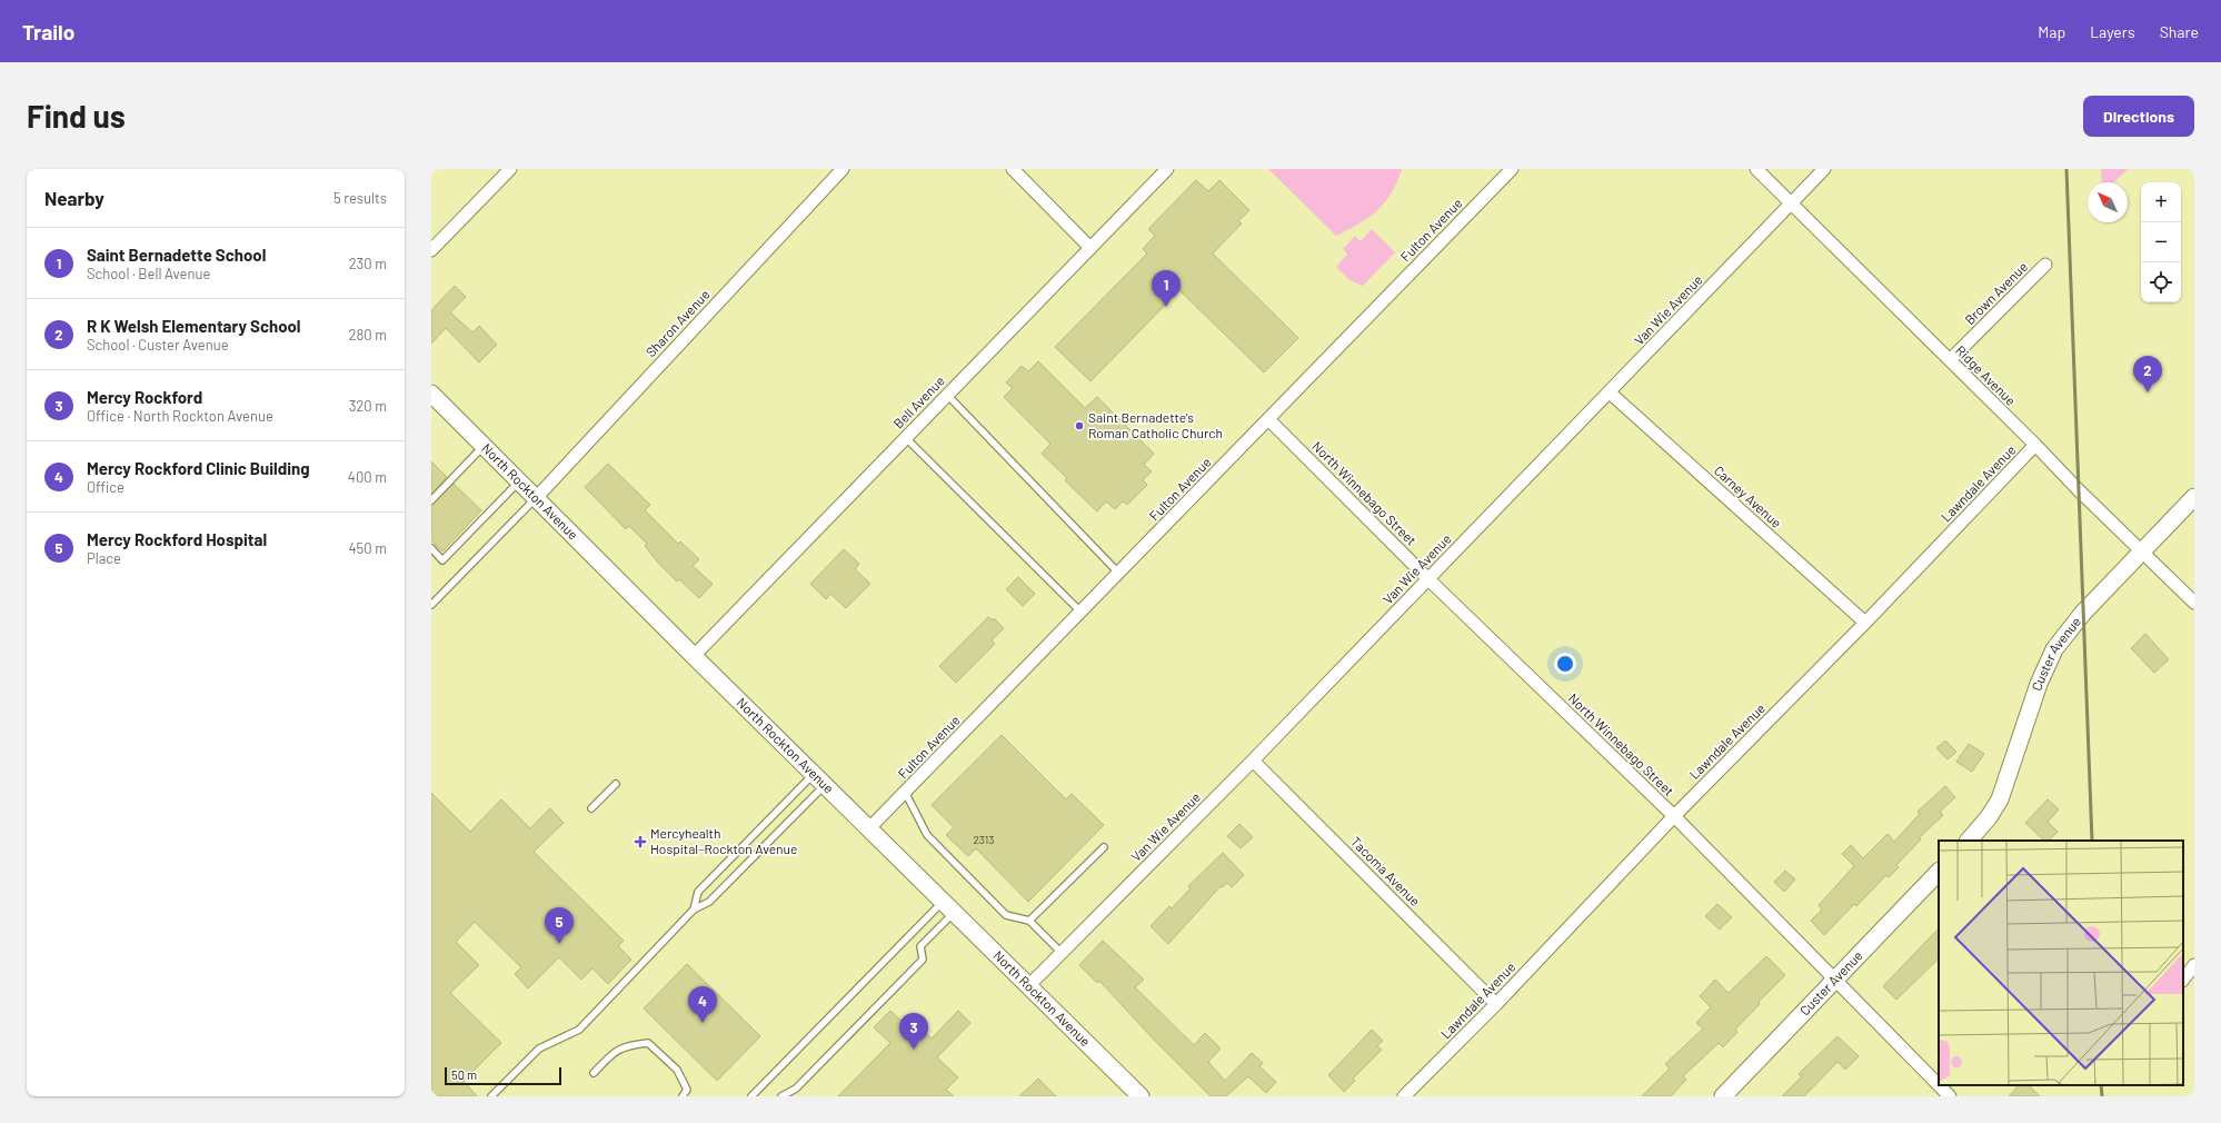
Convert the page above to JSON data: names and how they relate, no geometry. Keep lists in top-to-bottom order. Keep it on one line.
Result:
{"streets":{"main road":["North Rockton Avenue","Custer Avenue"],"street":["Fulton Avenue","Brown Avenue","Van Wie Avenue","Sharon Avenue","Ridge Avenue","Bell Avenue","Lawndale Avenue","North Winnebago Street","Carney Avenue","Tacoma Avenue"]},"crossings":[["Fulton Avenue","North Rockton Avenue"],["Fulton Avenue","North Winnebago Street"],["Brown Avenue","Ridge Avenue"],["Van Wie Avenue","Ridge Avenue"],["Van Wie Avenue","North Rockton Avenue"],["Van Wie Avenue","North Winnebago Street"],["Van Wie Avenue","Carney Avenue"],["Van Wie Avenue","Tacoma Avenue"],["Sharon Avenue","North Rockton Avenue"],["Ridge Avenue","Lawndale Avenue"],["Ridge Avenue","Custer Avenue"],["Bell Avenue","North Rockton Avenue"],["Lawndale Avenue","North Winnebago Street"],["Lawndale Avenue","Carney Avenue"],["Lawndale Avenue","Tacoma Avenue"],["North Winnebago Street","Custer Avenue"]],"places":{"other":["Saint Bernadette's Roman Catholic Church"],"health":["Mercyhealth Hospital–Rockton Avenue"]},"house_numbers":["2313"],"scale_bar":"50 m","north":"top left","page":{"header":"Trailo","nav":["Map","Layers","Share"],"buttons":"Directions","title":"Find us","heading":["Nearby","5 results"],"map_buttons":["+","−"],"list":[{"mark":"1","name":"Saint Bernadette School","note":"School · Bell Avenue","value":"230 m"},{"mark":"2","name":"R K Welsh Elementary School","note":"School · Custer Avenue","value":"280 m"},{"mark":"3","name":"Mercy Rockford","note":"Office · North Rockton Avenue","value":"320 m"},{"mark":"4","name":"Mercy Rockford Clinic Building","note":"Office","value":"400 m"},{"mark":"5","name":"Mercy Rockford Hospital","note":"Place","value":"450 m"}],"pins":["1","2","5","4","3"],"scale":"50 m"}}
